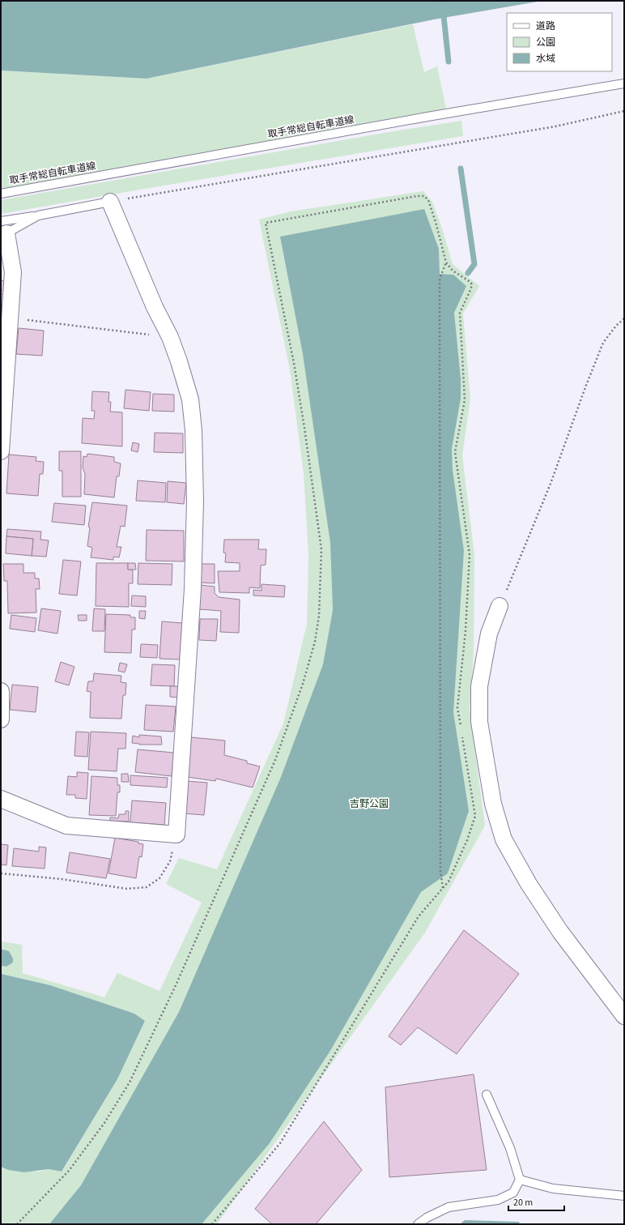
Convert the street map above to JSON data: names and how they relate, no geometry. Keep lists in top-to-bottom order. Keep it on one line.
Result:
{"streets":{"lane":["取手常総自転車道線"]},"parks":["吉野公園"],"legend":["道路","公園","水域"],"scale_bar":"20 m"}
